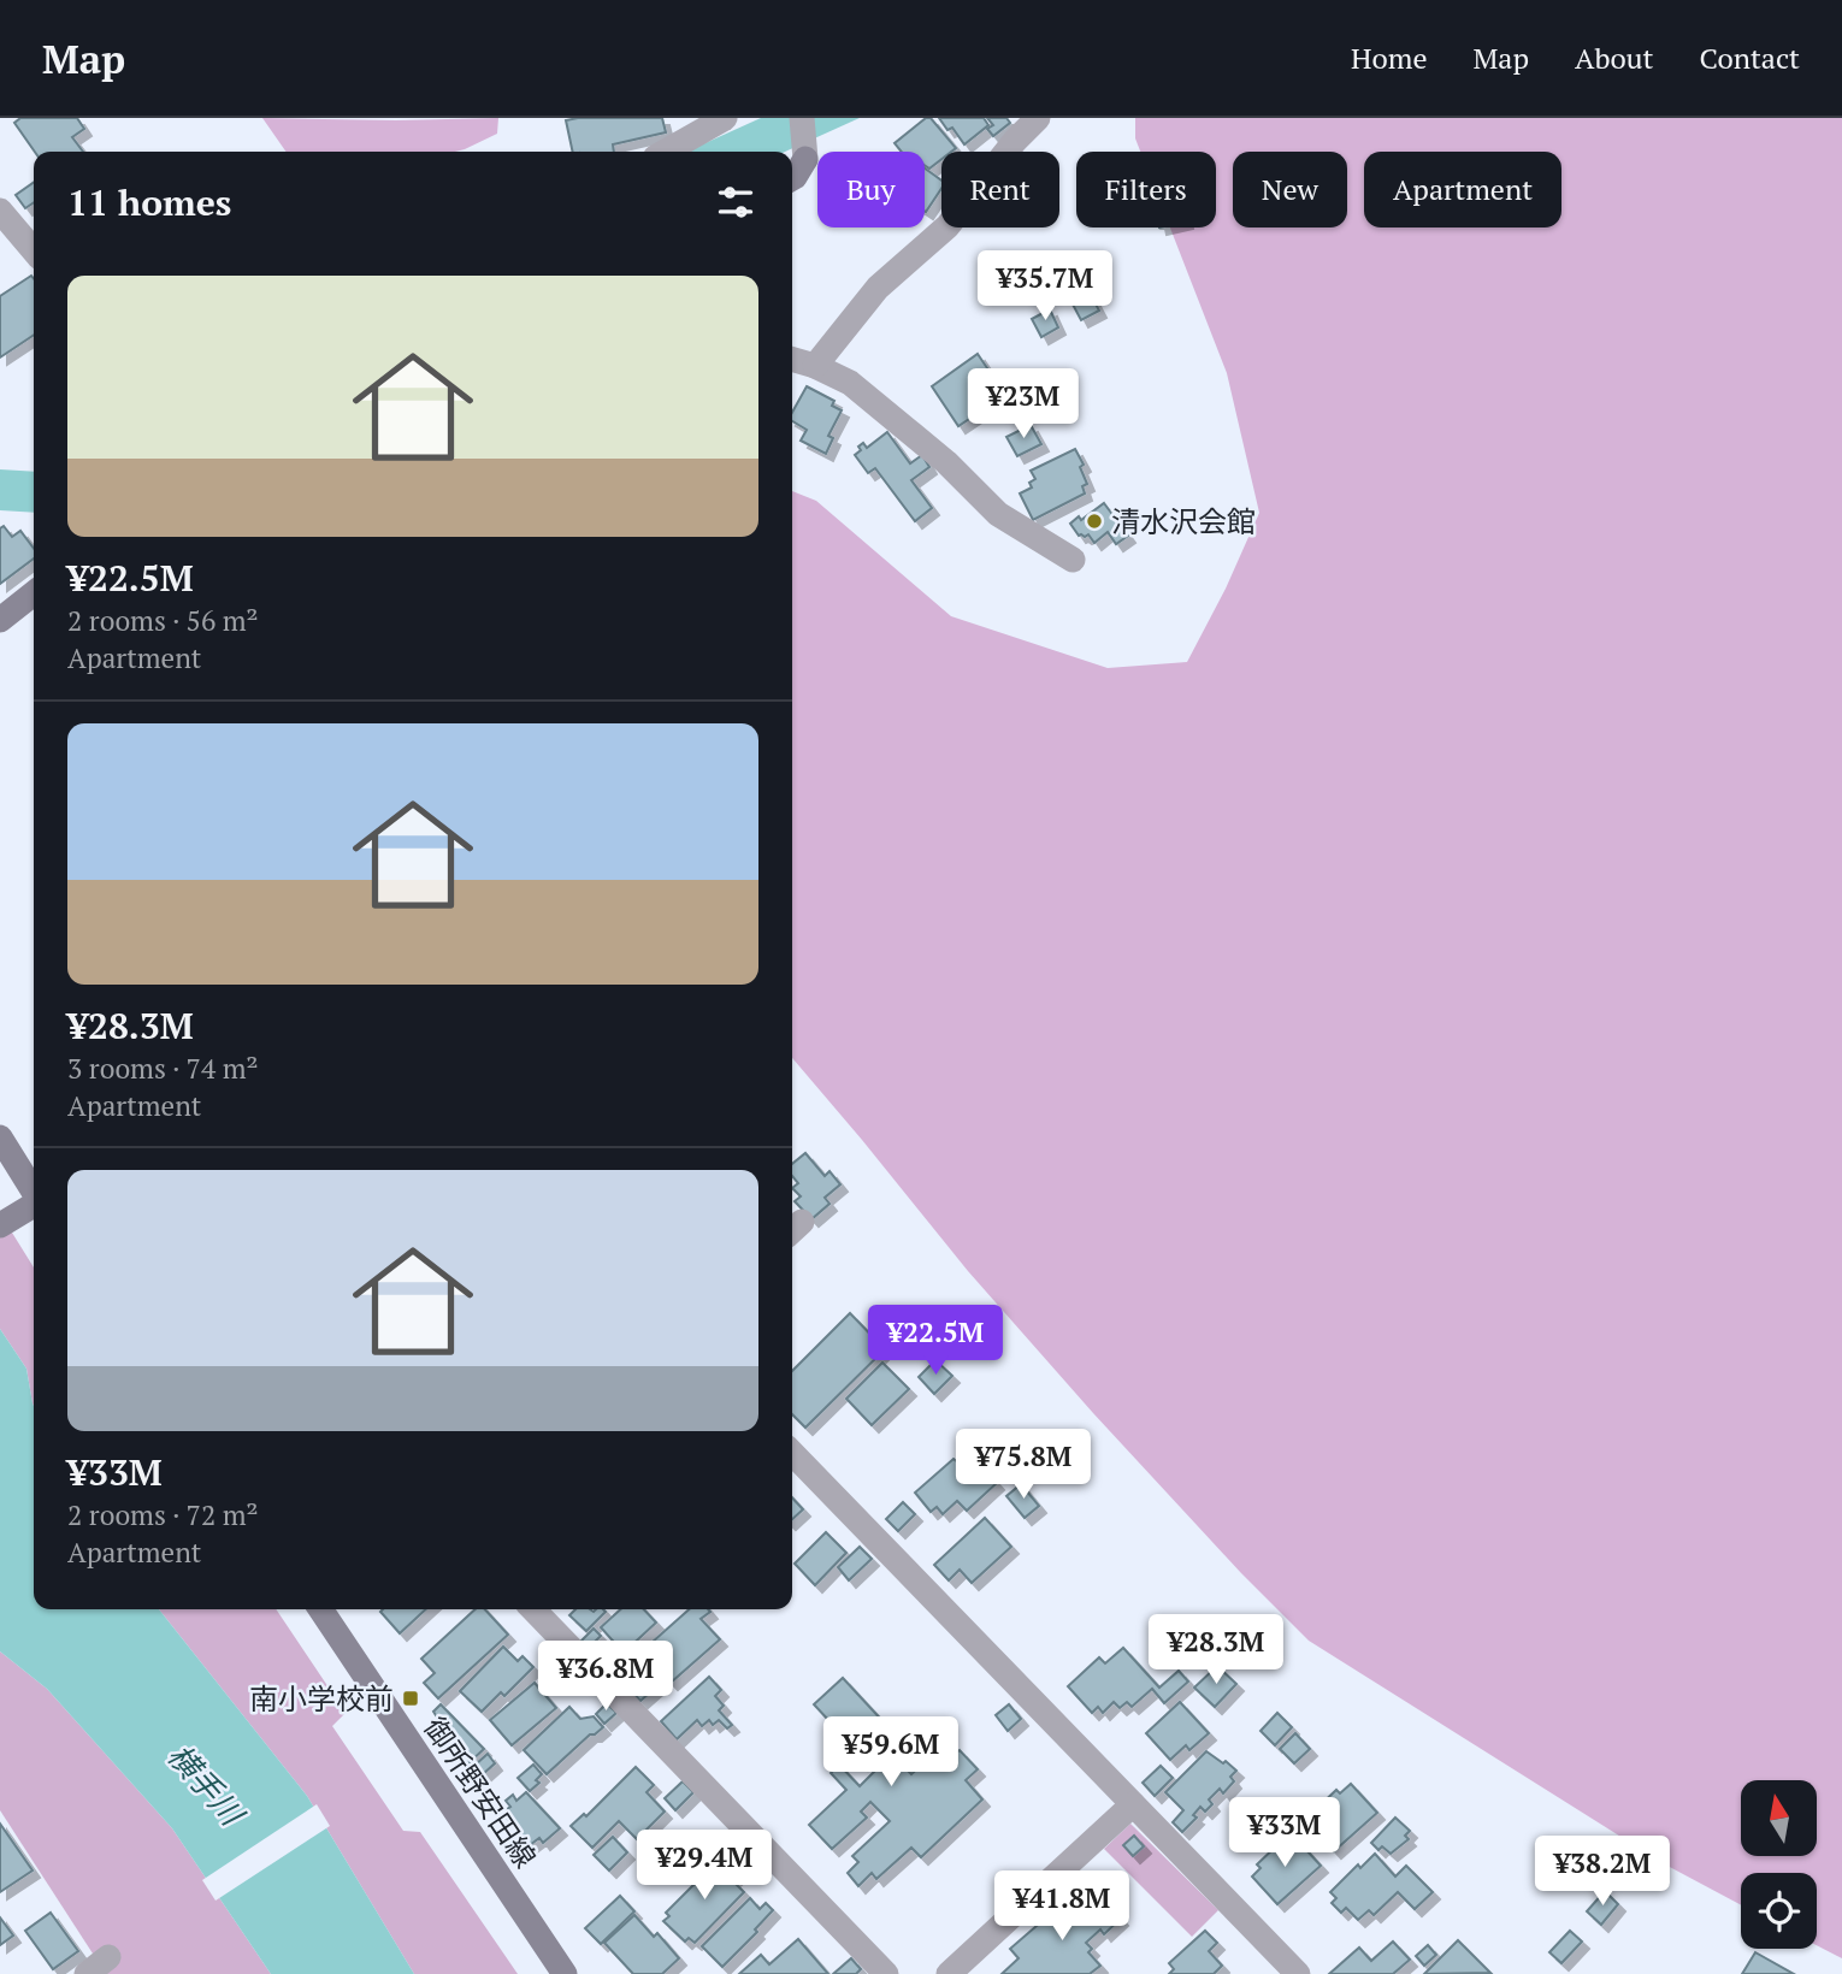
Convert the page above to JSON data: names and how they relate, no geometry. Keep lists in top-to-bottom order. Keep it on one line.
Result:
{"streets":{"main road":["御所野安田線"]},"water":["横手川"],"places":{"other":["清水沢会館"],"transit":["南小学校前"]},"north":"top","page":{"header":"Map","nav":["Home","Map","About","Contact"],"chip":["Buy","Rent","Filters","New","Apartment"],"heading":"11 homes","price":["¥35.7M","¥23M","¥22.5M","¥75.8M","¥28.3M","¥36.8M","¥59.6M","¥33M","¥29.4M","¥38.2M","¥41.8M"],"list":[{"name":"¥22.5M","note":"2 rooms · 56 m² · Apartment"},{"name":"¥28.3M","note":"3 rooms · 74 m² · Apartment"},{"name":"¥33M","note":"2 rooms · 72 m² · Apartment"}]}}
